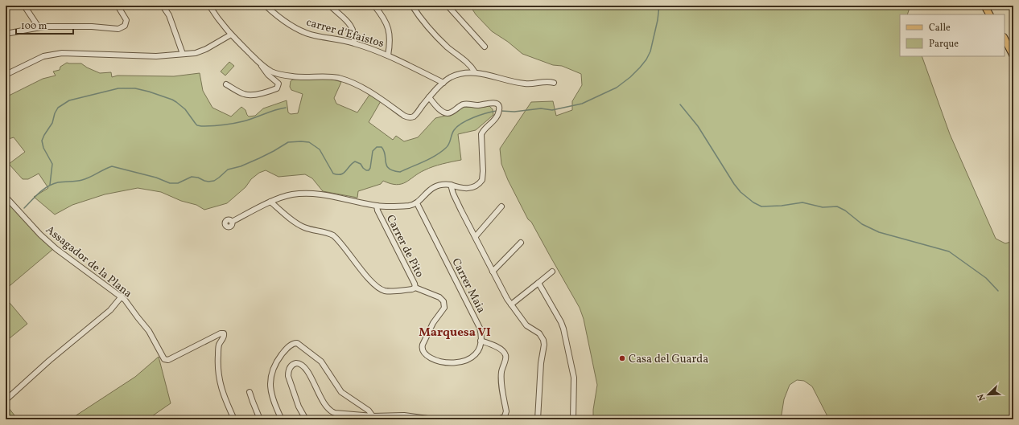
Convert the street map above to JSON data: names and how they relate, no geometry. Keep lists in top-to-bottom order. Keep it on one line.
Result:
{"streets":{"street":["carrer d'Efaistos","Carrer de Pito","Assagador de la Plana","Carrer Maia"]},"crossings":[["Carrer de Pito","Carrer Maia"]],"districts":["Marquesa VI"],"places":["Casa del Guarda"],"legend":["Calle","Parque"],"scale_bar":"100 m","north":"bottom left"}
